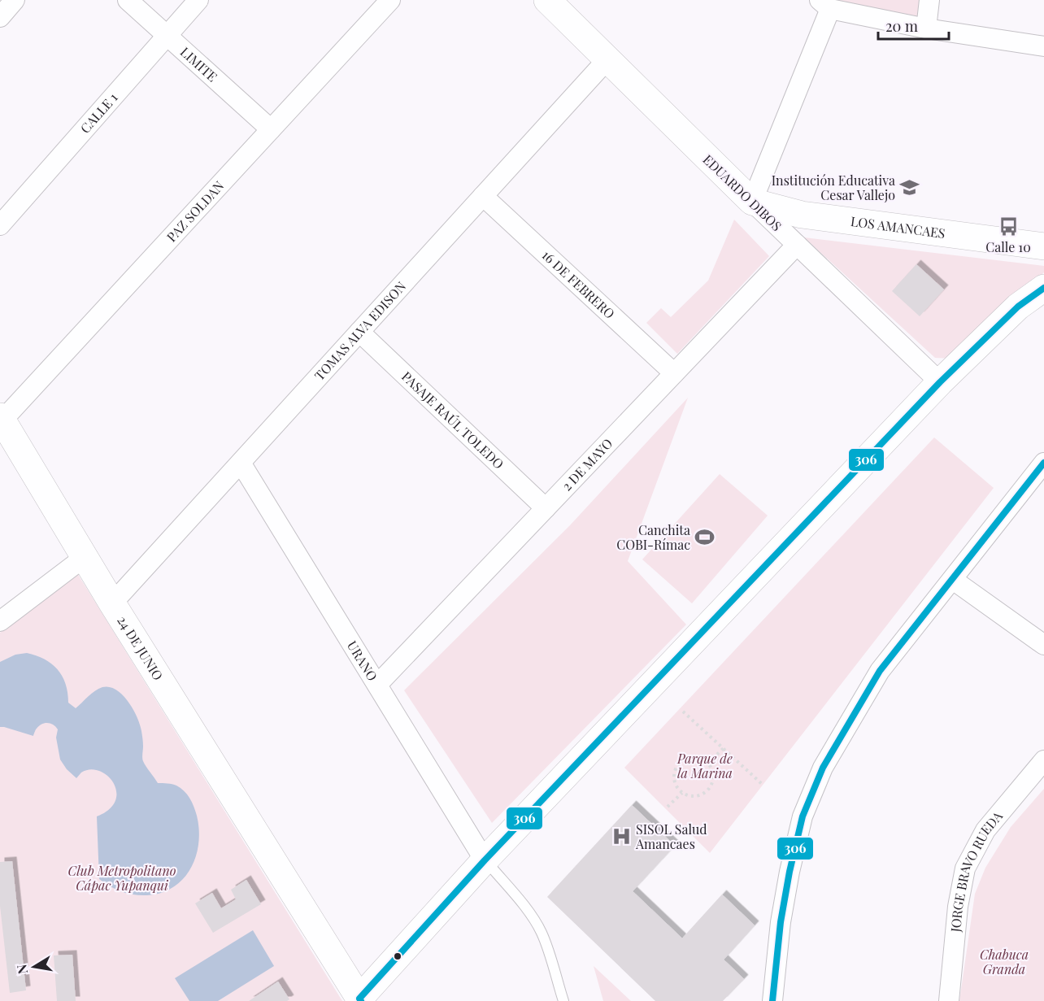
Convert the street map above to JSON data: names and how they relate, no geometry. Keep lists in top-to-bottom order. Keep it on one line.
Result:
{"streets":{"street":["LIMITE","CALLE 1","EDUARDO DIBOS","PAZ SOLDAN","LOS AMANCAES","16 DE FEBRERO","TOMAS ALVA EDISON","PASAJE RAÚL TOLEDO","2 DE MAYO","24 DE JUNIO","URANO","JORGE BRAVO RUEDA"]},"crossings":[["LIMITE","CALLE 1"],["LIMITE","PAZ SOLDAN"],["EDUARDO DIBOS","LOS AMANCAES"],["EDUARDO DIBOS","TOMAS ALVA EDISON"],["EDUARDO DIBOS","2 DE MAYO"],["PAZ SOLDAN","24 DE JUNIO"],["16 DE FEBRERO","TOMAS ALVA EDISON"],["16 DE FEBRERO","2 DE MAYO"],["TOMAS ALVA EDISON","PASAJE RAÚL TOLEDO"],["TOMAS ALVA EDISON","24 DE JUNIO"],["TOMAS ALVA EDISON","URANO"],["PASAJE RAÚL TOLEDO","2 DE MAYO"],["2 DE MAYO","URANO"]],"parks":["Parque de la Marina","Club Metropolitano Cápac Yupanqui","Chabuca Granda"],"places":{"school or university":["Institución Educativa Cesar Vallejo"],"bus stop":["Calle 10"],"sports":["Canchita COBI-Rímac"],"hospital":["SISOL Salud Amancaes"]},"lines":["transit line 306"],"scale_bar":"20 m","north":"left"}
